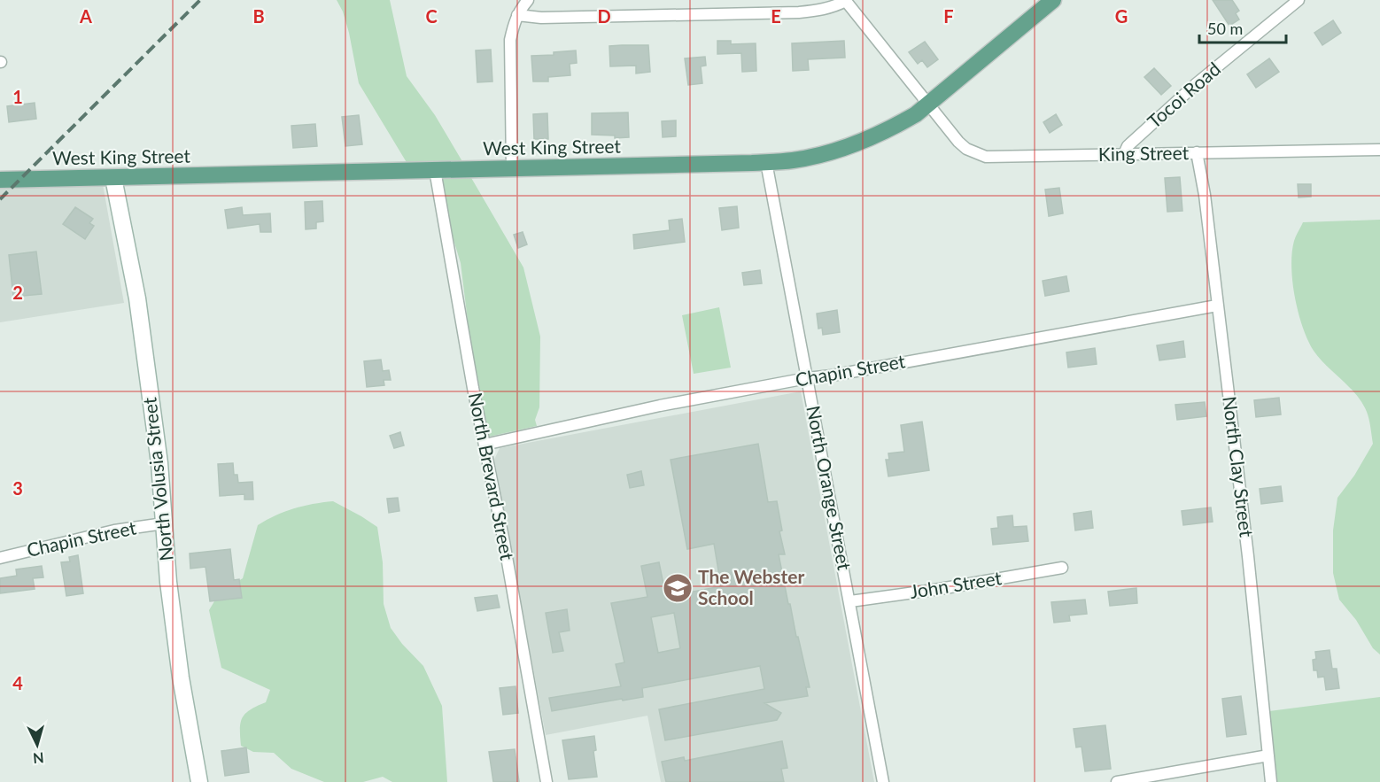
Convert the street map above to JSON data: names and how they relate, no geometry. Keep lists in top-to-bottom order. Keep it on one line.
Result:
{"streets":{"main road":["West King Street","North Volusia Street"],"street":["Tocoi Road","King Street","Chapin Street","North Clay Street","North Brevard Street","North Orange Street","John Street"]},"crossings":[["Tocoi Road","King Street"],["West King Street","King Street"],["West King Street","North Brevard Street"],["West King Street","North Volusia Street"],["West King Street","North Orange Street"],["King Street","North Clay Street"],["Chapin Street","North Clay Street"],["Chapin Street","North Brevard Street"],["Chapin Street","North Volusia Street"],["Chapin Street","North Orange Street"],["North Orange Street","John Street"]],"places":{"school or university":["The Webster School"]},"scale_bar":"50 m","north":"bottom","grid":{"columns":["A","B","C","D","E","F","G"],"rows":["1","2","3","4"]}}
